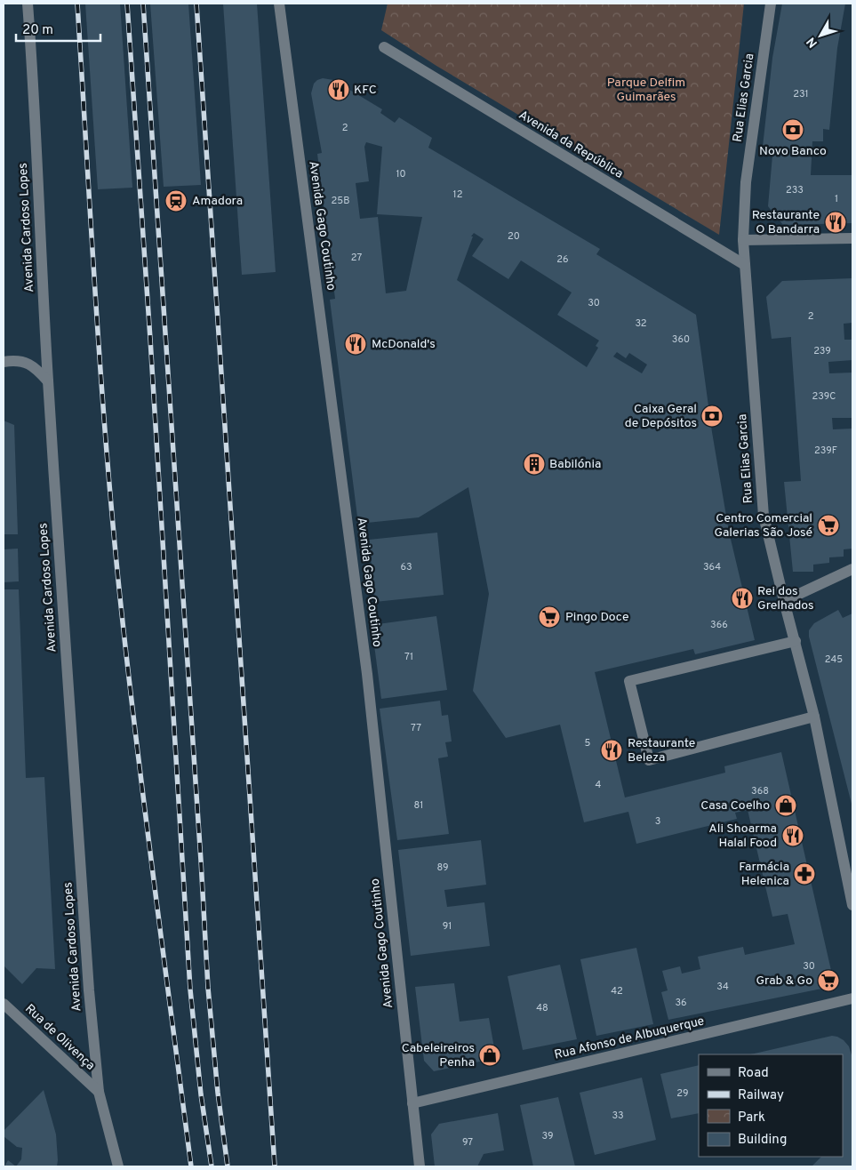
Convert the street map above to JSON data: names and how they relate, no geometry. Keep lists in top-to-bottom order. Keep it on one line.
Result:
{"streets":{"street":["Rua Elias Garcia","Avenida da República","Avenida Gago Coutinho","Avenida Cardoso Lopes","Rua de Olivença","Rua Afonso de Albuquerque"]},"crossings":[["Rua Elias Garcia","Avenida da República"],["Avenida Gago Coutinho","Rua Afonso de Albuquerque"],["Avenida Cardoso Lopes","Rua de Olivença"]],"parks":["Parque Delfim Guimarães"],"places":{"restaurant":["KFC","Restaurante O Bandarra","McDonald's","Rei dos Grelhados","Restaurante Beleza","Ali Shoarma Halal Food"],"bank":["Novo Banco","Caixa Geral de Depósitos"],"station":["Amadora"],"building":["Babilónia"],"supermarket":["Centro Comercial Galerias São José","Pingo Doce","Grab & Go"],"shop":["Casa Coelho","Cabeleireiros Penha"],"pharmacy":["Farmácia Helenica"]},"house_numbers":["231","2","10","233","12","1","25B","20","27","26","30","2","32","360","239","239C","239F","63","364","366","71","245","77","5","4","368","81","3","89","91","30","34","42","36","48","29","33","39","97"],"legend":["Road","Railway","Park","Building"],"scale_bar":"20 m","north":"bottom left"}
